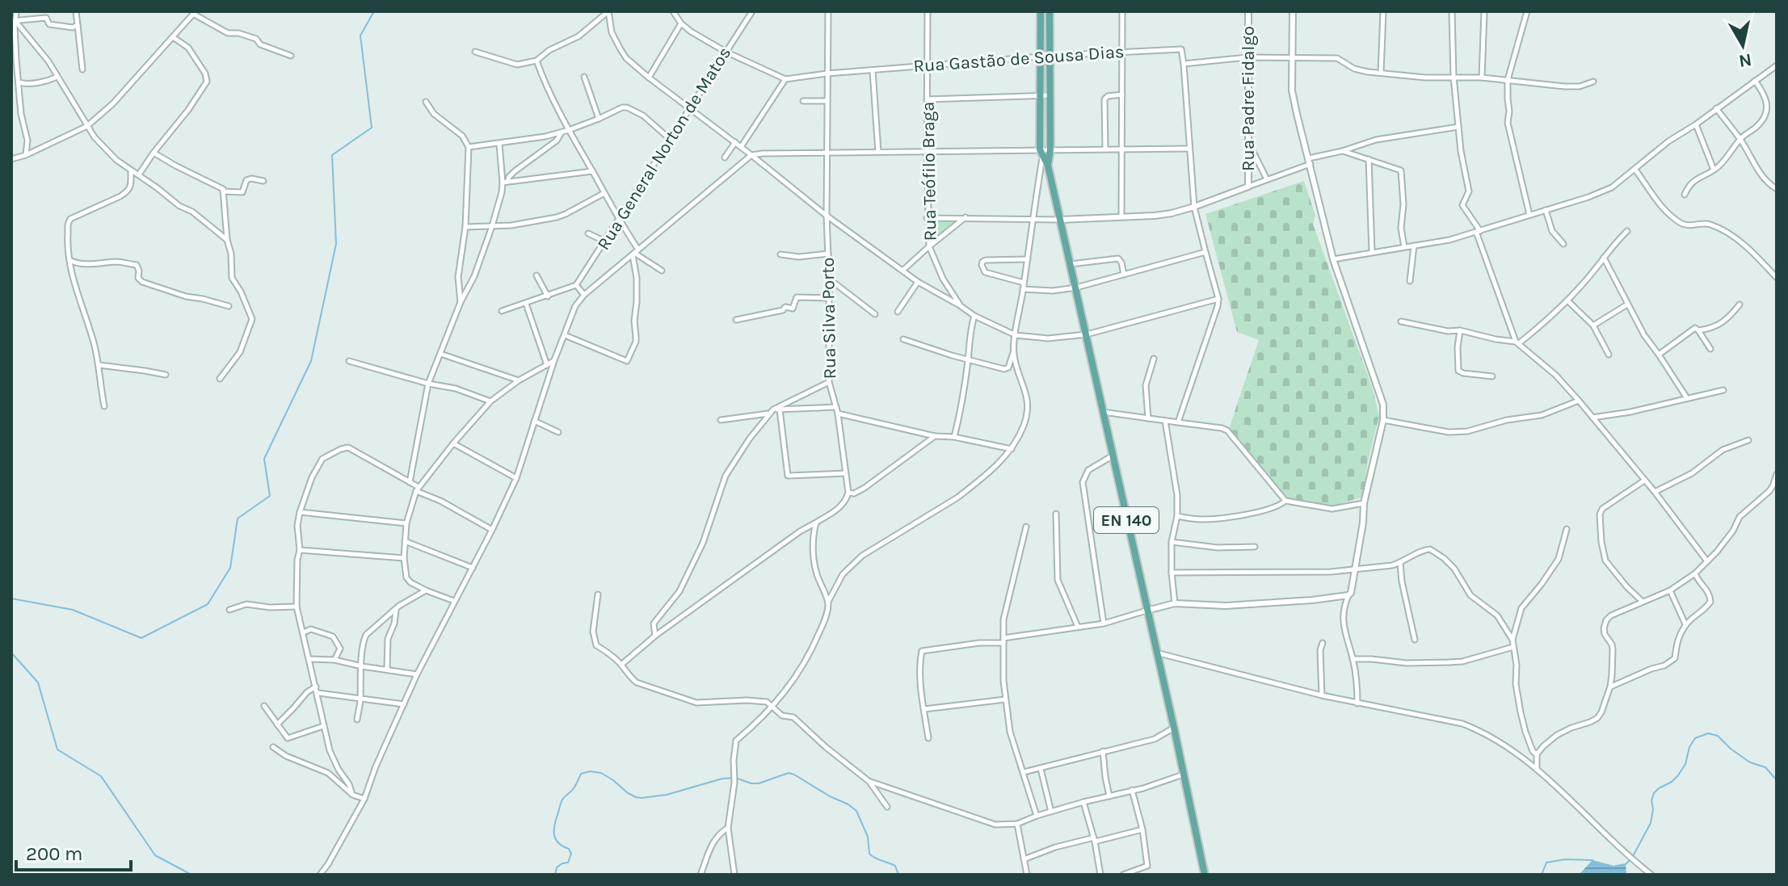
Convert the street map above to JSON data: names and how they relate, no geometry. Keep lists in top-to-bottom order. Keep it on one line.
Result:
{"streets":{"main road":["EN 140"],"street":["Rua Gastão de Sousa Dias","Rua Padre Fidalgo","Rua General Norton de Matos","Rua Teófilo Braga","Rua Silva Porto"]},"crossings":[["Rua Gastão de Sousa Dias","Rua Teófilo Braga"],["Rua Gastão de Sousa Dias","Rua Silva Porto"],["Rua Gastão de Sousa Dias","EN 140"],["Rua Teófilo Braga","EN 140"]],"scale_bar":"200 m","north":"bottom"}
